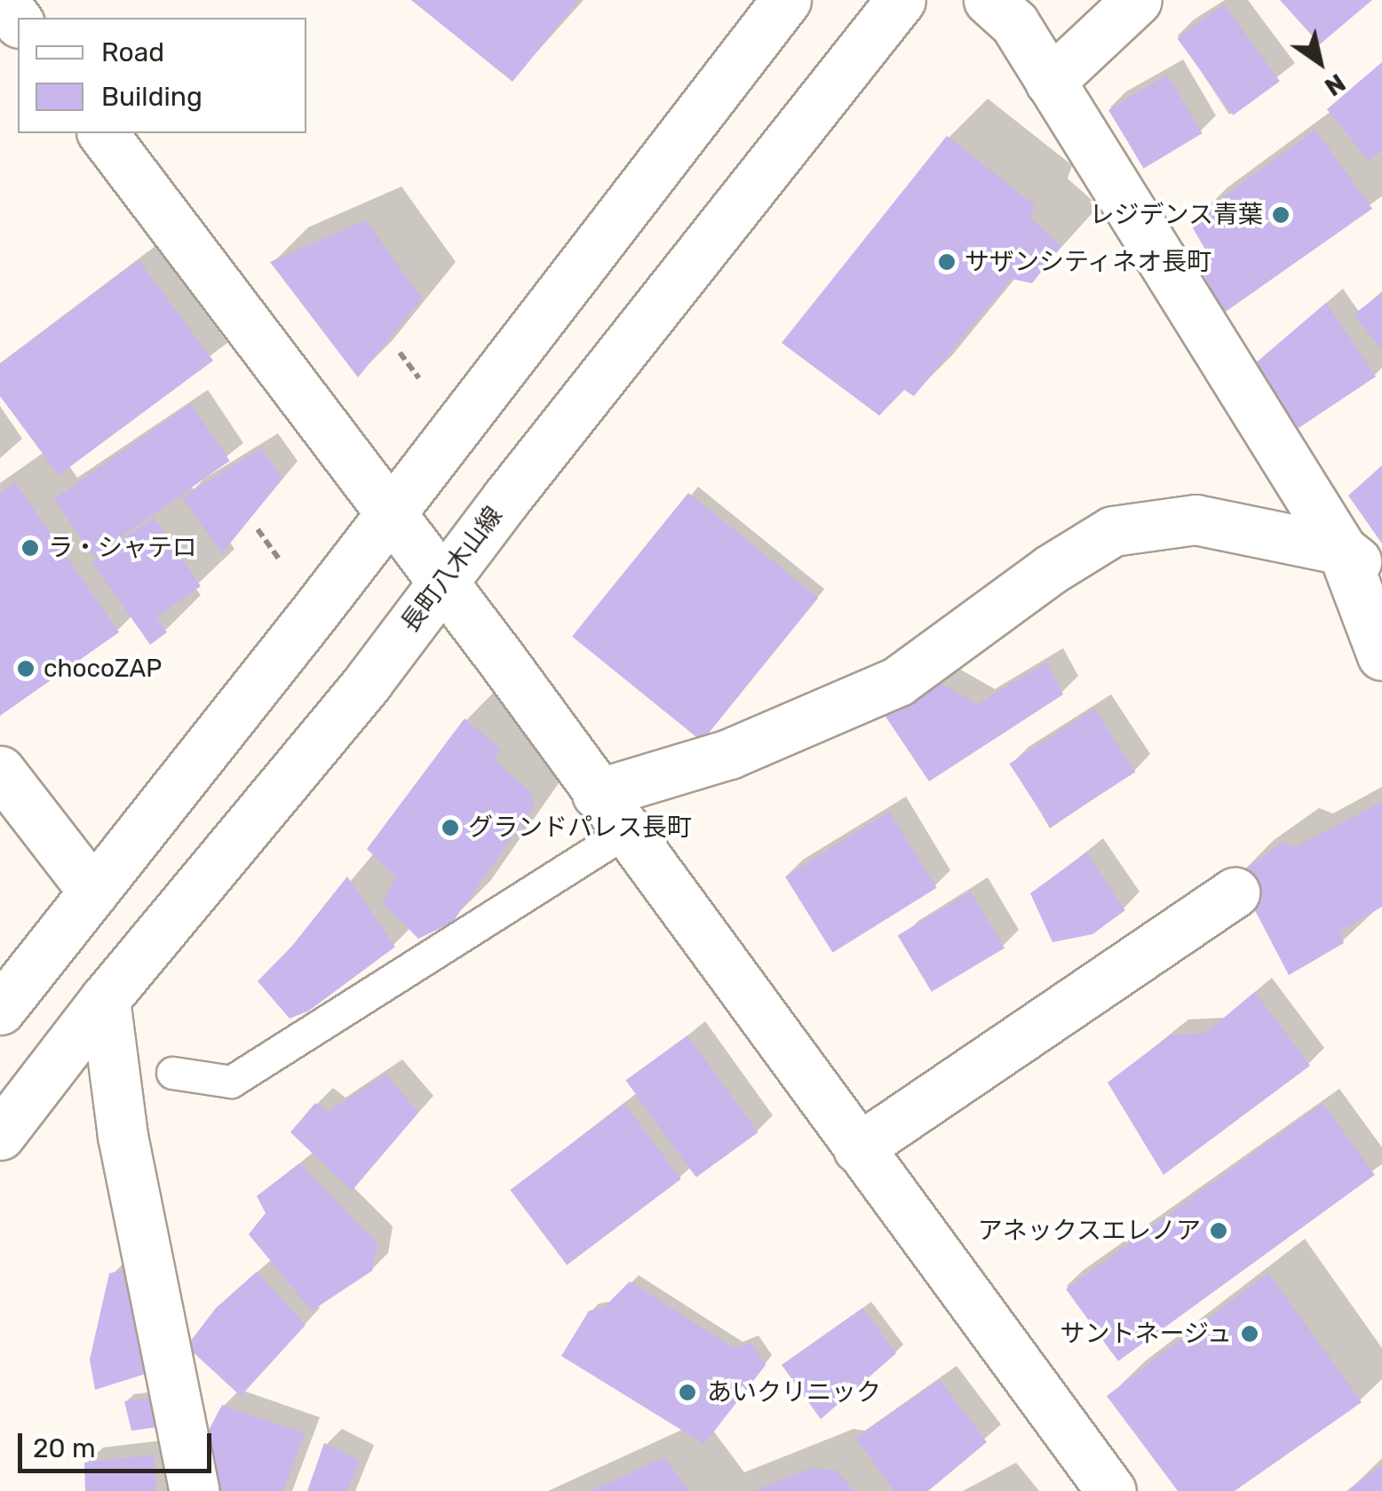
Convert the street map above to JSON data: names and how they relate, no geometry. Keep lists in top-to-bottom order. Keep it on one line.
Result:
{"streets":{"street":["長町八木山線"]},"places":["レジデンス青葉","サザンシティネオ長町","ラ・シャテロ","chocoZAP","グランドパレス長町","アネックスエレノア","サントネージュ","あいクリニック"],"legend":["Road","Building"],"scale_bar":"20 m","north":"bottom right"}
